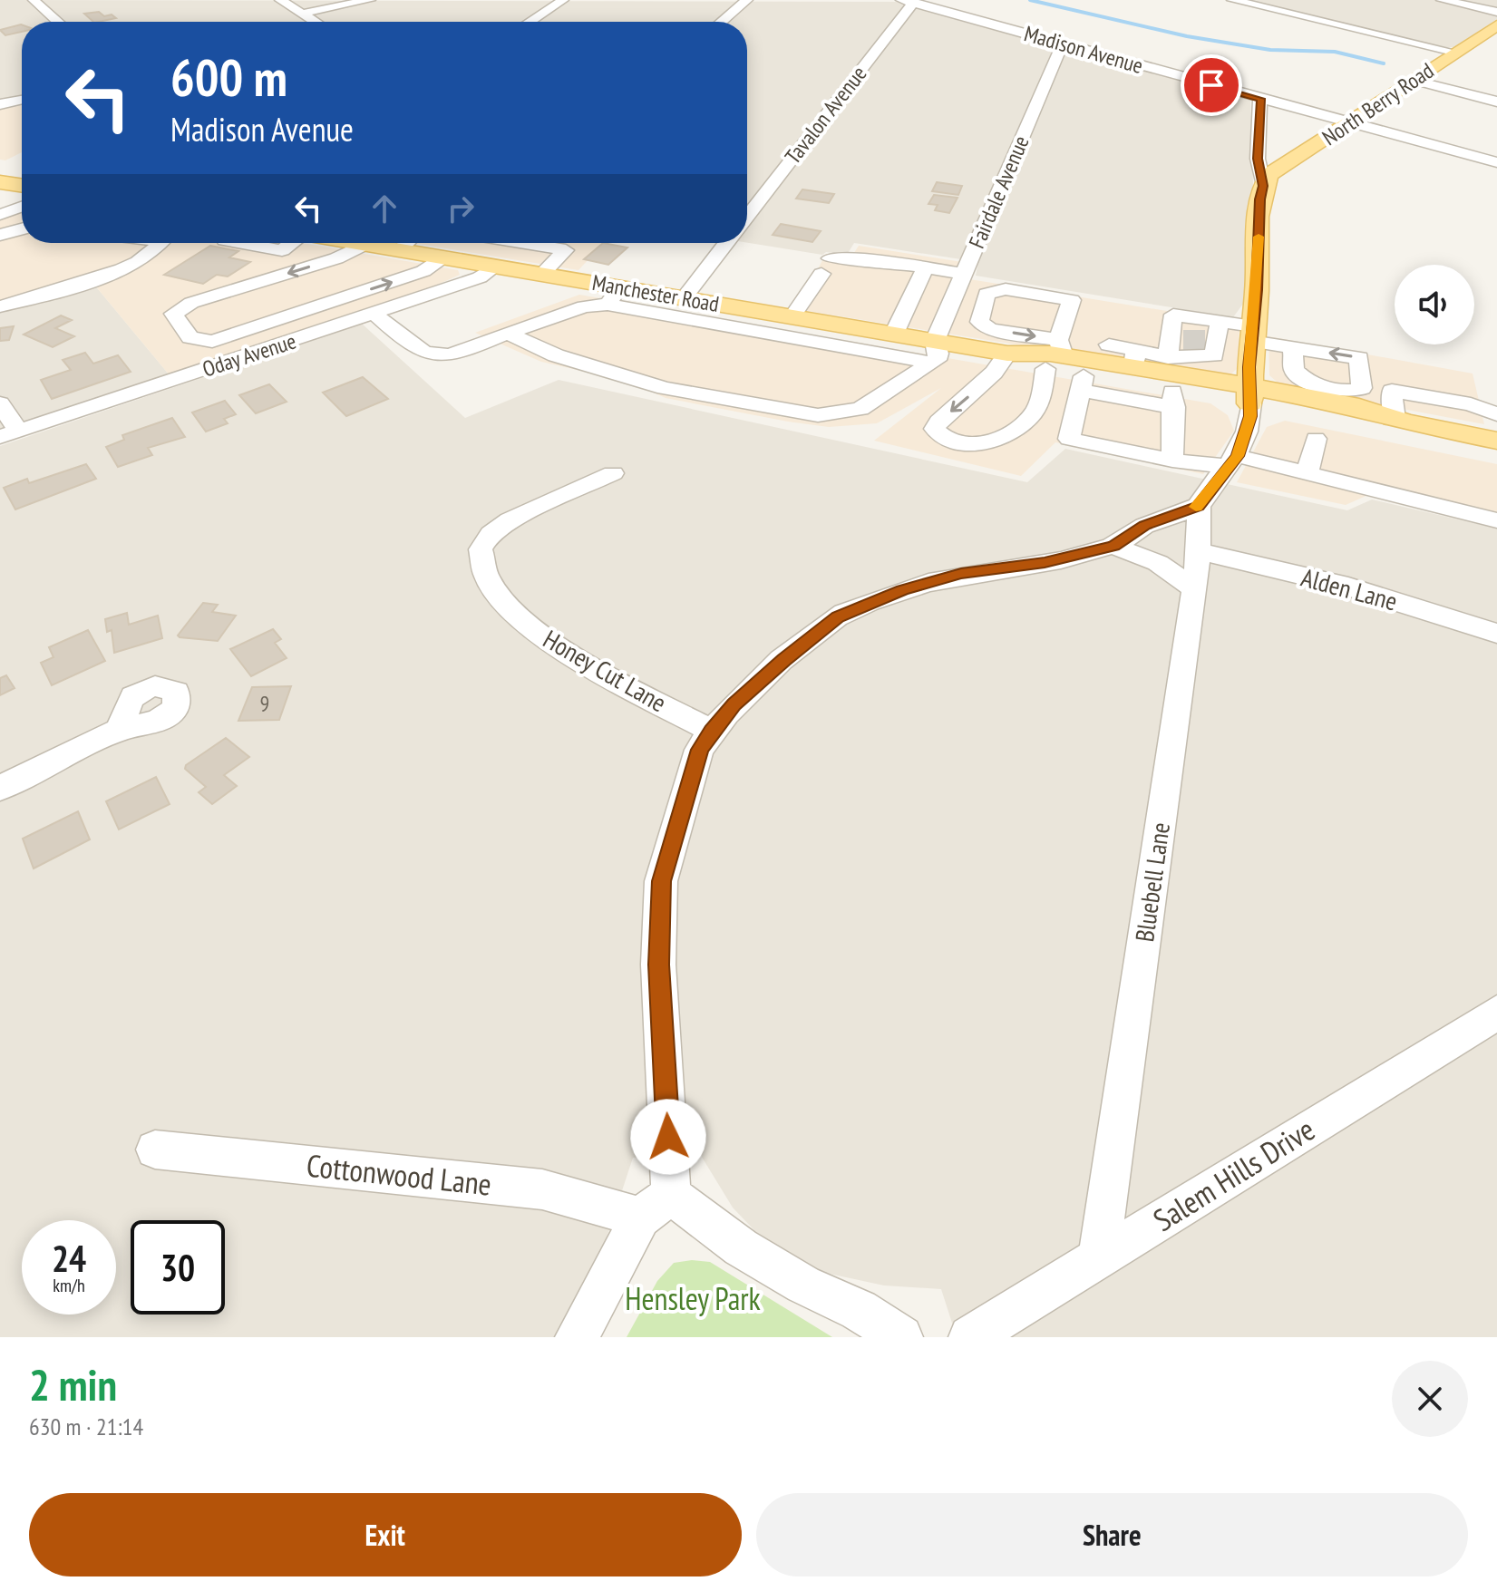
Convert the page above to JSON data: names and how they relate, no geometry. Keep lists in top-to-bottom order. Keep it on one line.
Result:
{"streets":{"main road":["North Berry Road","Manchester Road"],"street":["Madison Avenue","Tavalon Avenue","Fairdale Avenue","Oday Avenue","Alden Lane","Honey Cut Lane","Bluebell Lane","Cottonwood Lane","Salem Hills Drive"]},"crossings":[["Madison Avenue","North Berry Road"],["Madison Avenue","Tavalon Avenue"],["Madison Avenue","Fairdale Avenue"],["Fairdale Avenue","Manchester Road"],["Manchester Road","Oday Avenue"],["Alden Lane","Bluebell Lane"],["Bluebell Lane","Salem Hills Drive"]],"parks":["Hensley Park"],"house_numbers":["9"],"page":{"turn":["600 m","Madison Avenue"],"speed":"24 km/h","limit":"30","heading":["2 min","630 m · 21:14"],"buttons":["Exit","Share"]}}
